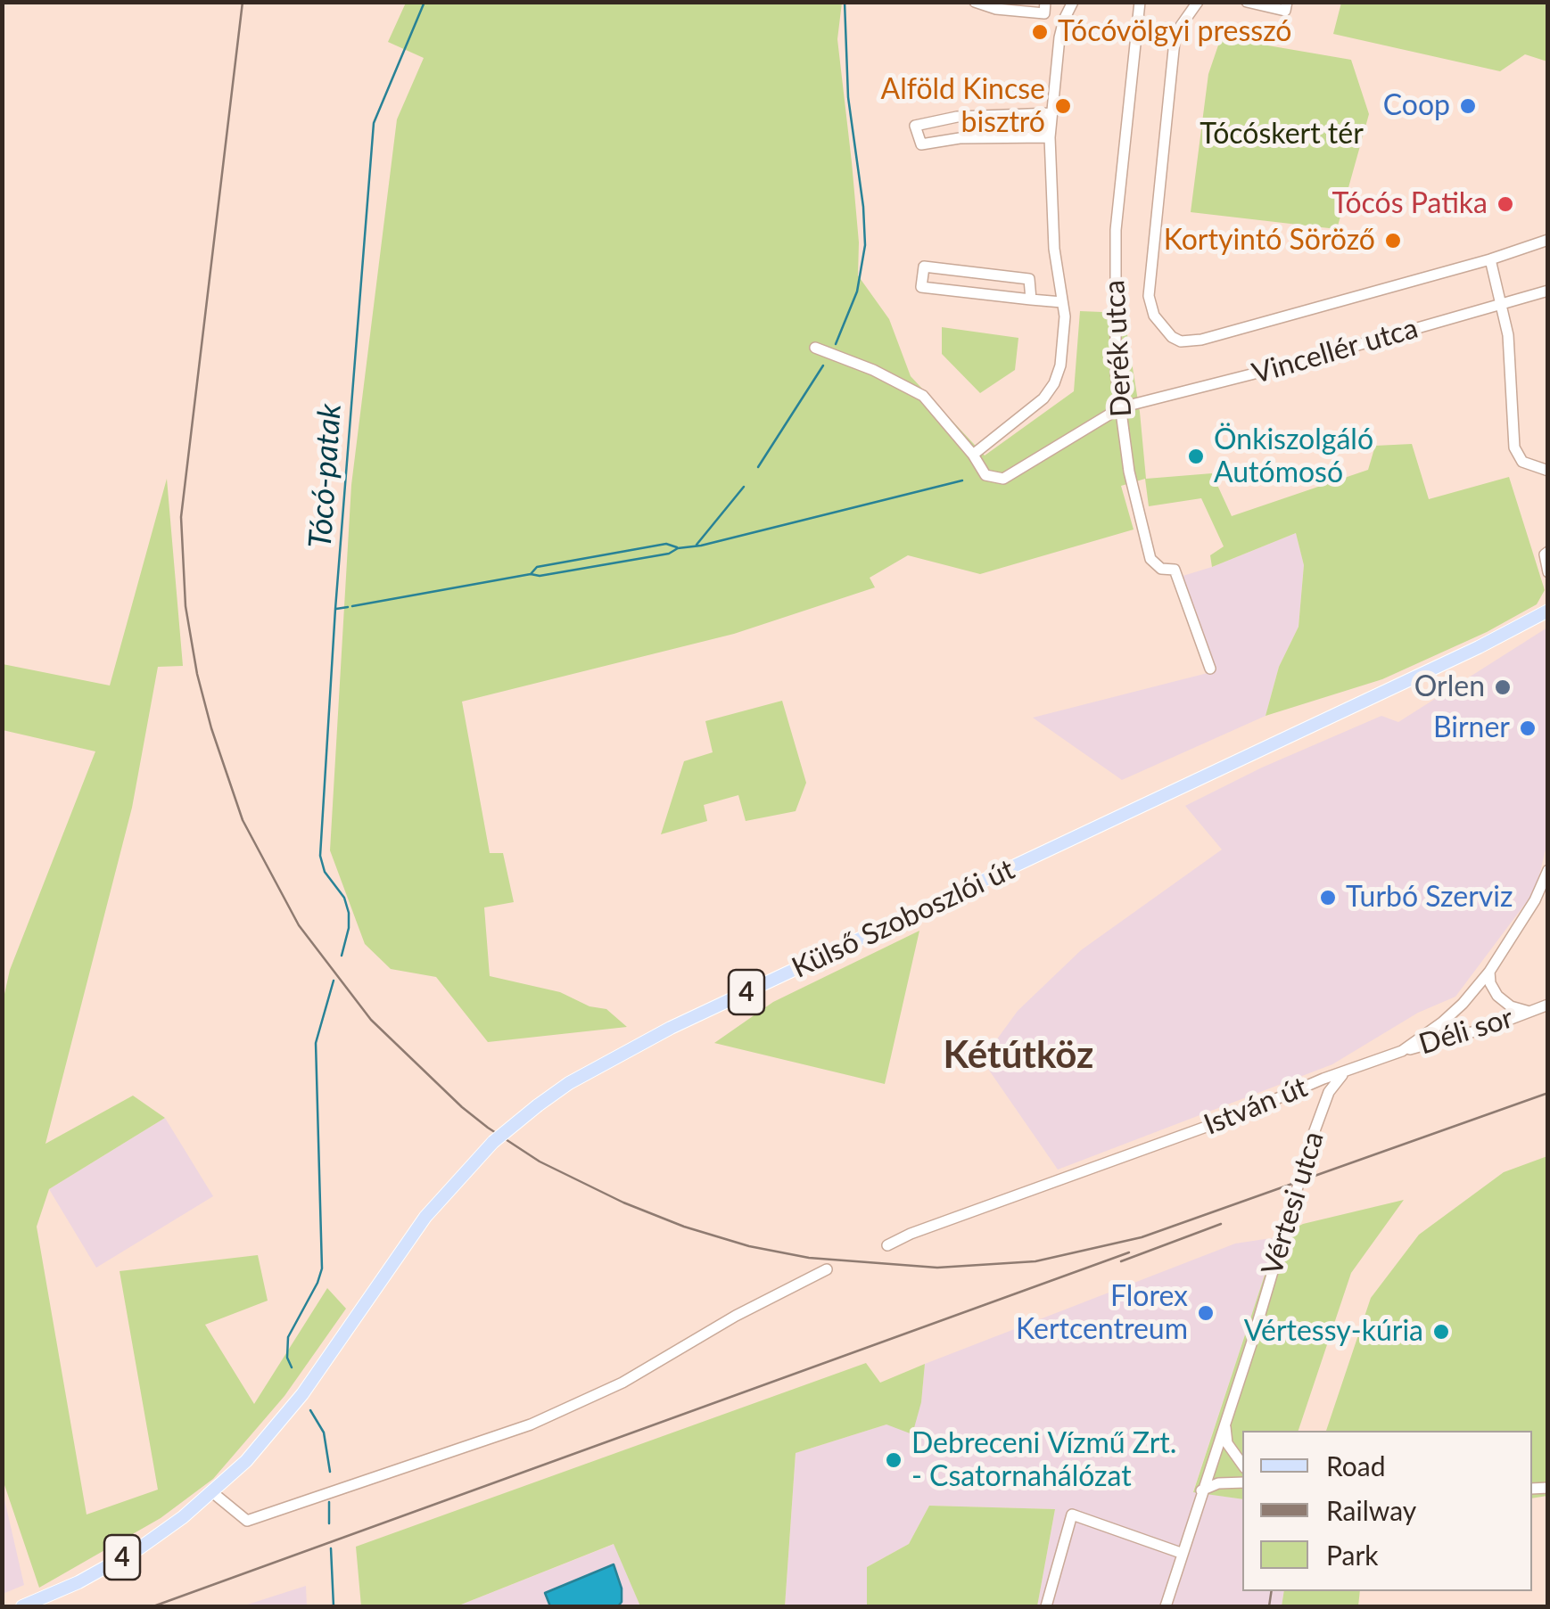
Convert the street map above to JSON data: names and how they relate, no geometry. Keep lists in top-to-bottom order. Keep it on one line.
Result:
{"streets":{"main road":["Külső Szoboszlói út","4"],"street":["Derék utca","Vincellér utca","Déli sor","István út","Vértesi utca"]},"crossings":[["Derék utca","Vincellér utca"],["Déli sor","István út"],["István út","Vértesi utca"]],"districts":["Kétútköz"],"water":["Tócó-patak"],"parks":["Tócóskert tér"],"places":["Tócóvölgyi presszó","Alföld Kincse bisztró","Coop","Tócós Patika","Kortyintó Söröző","Önkiszolgáló Autómosó","Orlen","Birner","Turbó Szerviz","Florex Kertcentreum","Vértessy-kúria","Debreceni Vízmű Zrt. - Csatornahálózat"],"legend":["Road","Railway","Park"]}
